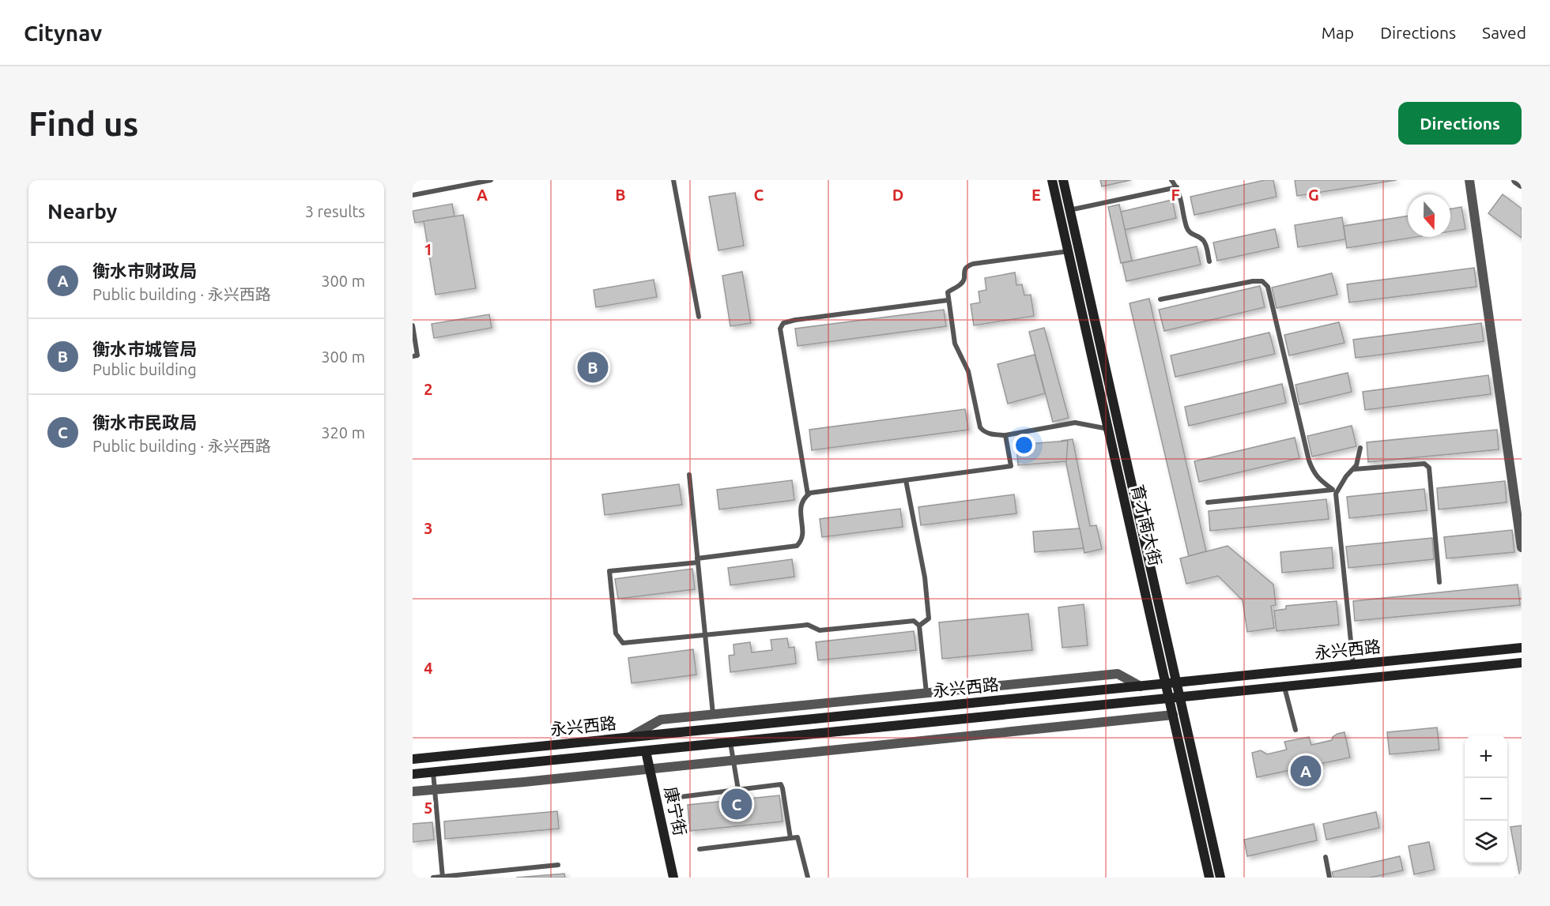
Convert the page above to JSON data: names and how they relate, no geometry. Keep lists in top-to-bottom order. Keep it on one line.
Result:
{"streets":{"main road":["育才南大街","永兴西路","康宁街"]},"crossings":[["育才南大街","永兴西路"],["永兴西路","康宁街"]],"north":"bottom","page":{"header":"Citynav","nav":["Map","Directions","Saved"],"buttons":"Directions","title":"Find us","heading":["Nearby","3 results"],"list":[{"mark":"A","name":"衡水市财政局","note":"Public building · 永兴西路","value":"300 m"},{"mark":"B","name":"衡水市城管局","note":"Public building","value":"300 m"},{"mark":"C","name":"衡水市民政局","note":"Public building · 永兴西路","value":"320 m"}],"pins":["B","A","C"],"map_buttons":["+","−"]},"grid":{"columns":["A","B","C","D","E","F","G"],"rows":["1","2","3","4","5"]}}
